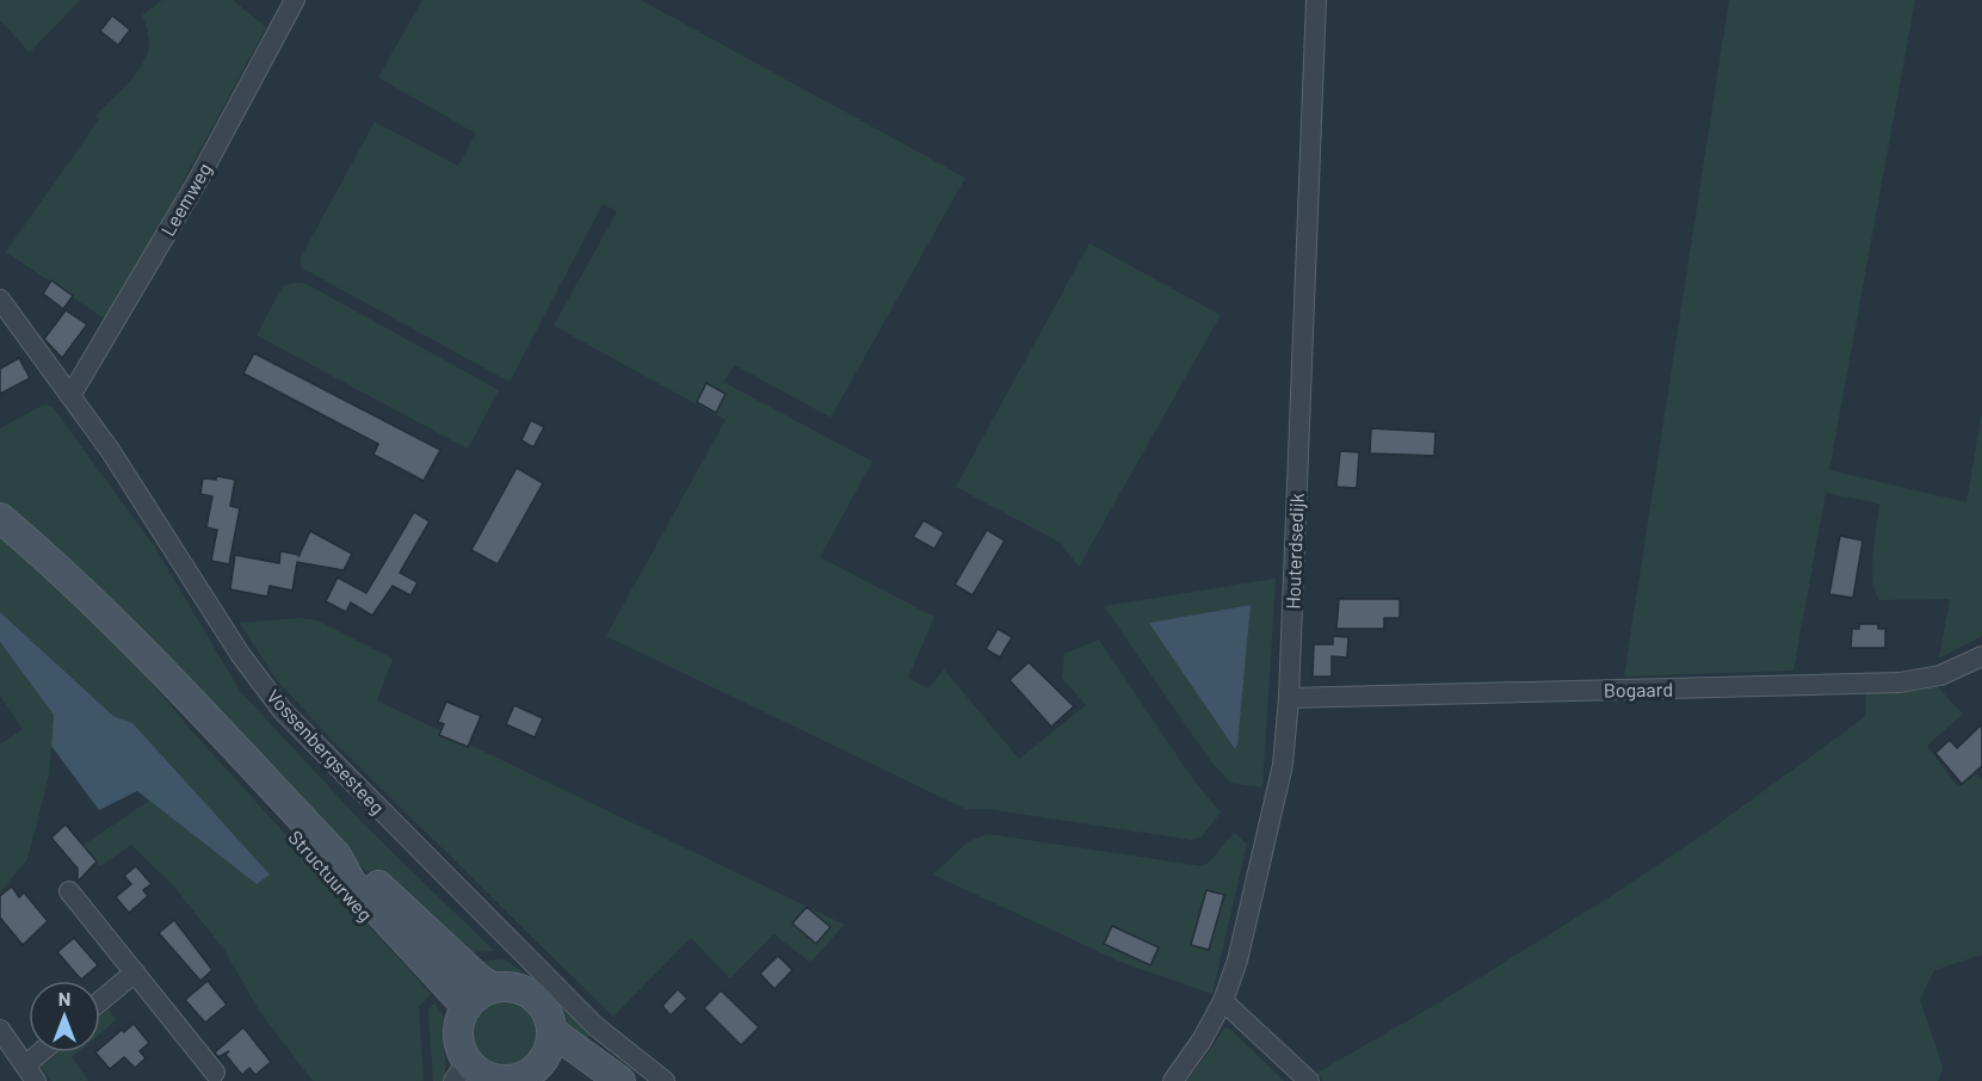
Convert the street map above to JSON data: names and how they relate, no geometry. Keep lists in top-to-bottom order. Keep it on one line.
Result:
{"streets":{"main road":["Structuurweg"],"street":["Leemweg","Houterdsedijk","Bogaard","Vossenbergsesteeg"]},"crossings":[["Leemweg","Vossenbergsesteeg"],["Houterdsedijk","Bogaard"]],"north":"top"}
